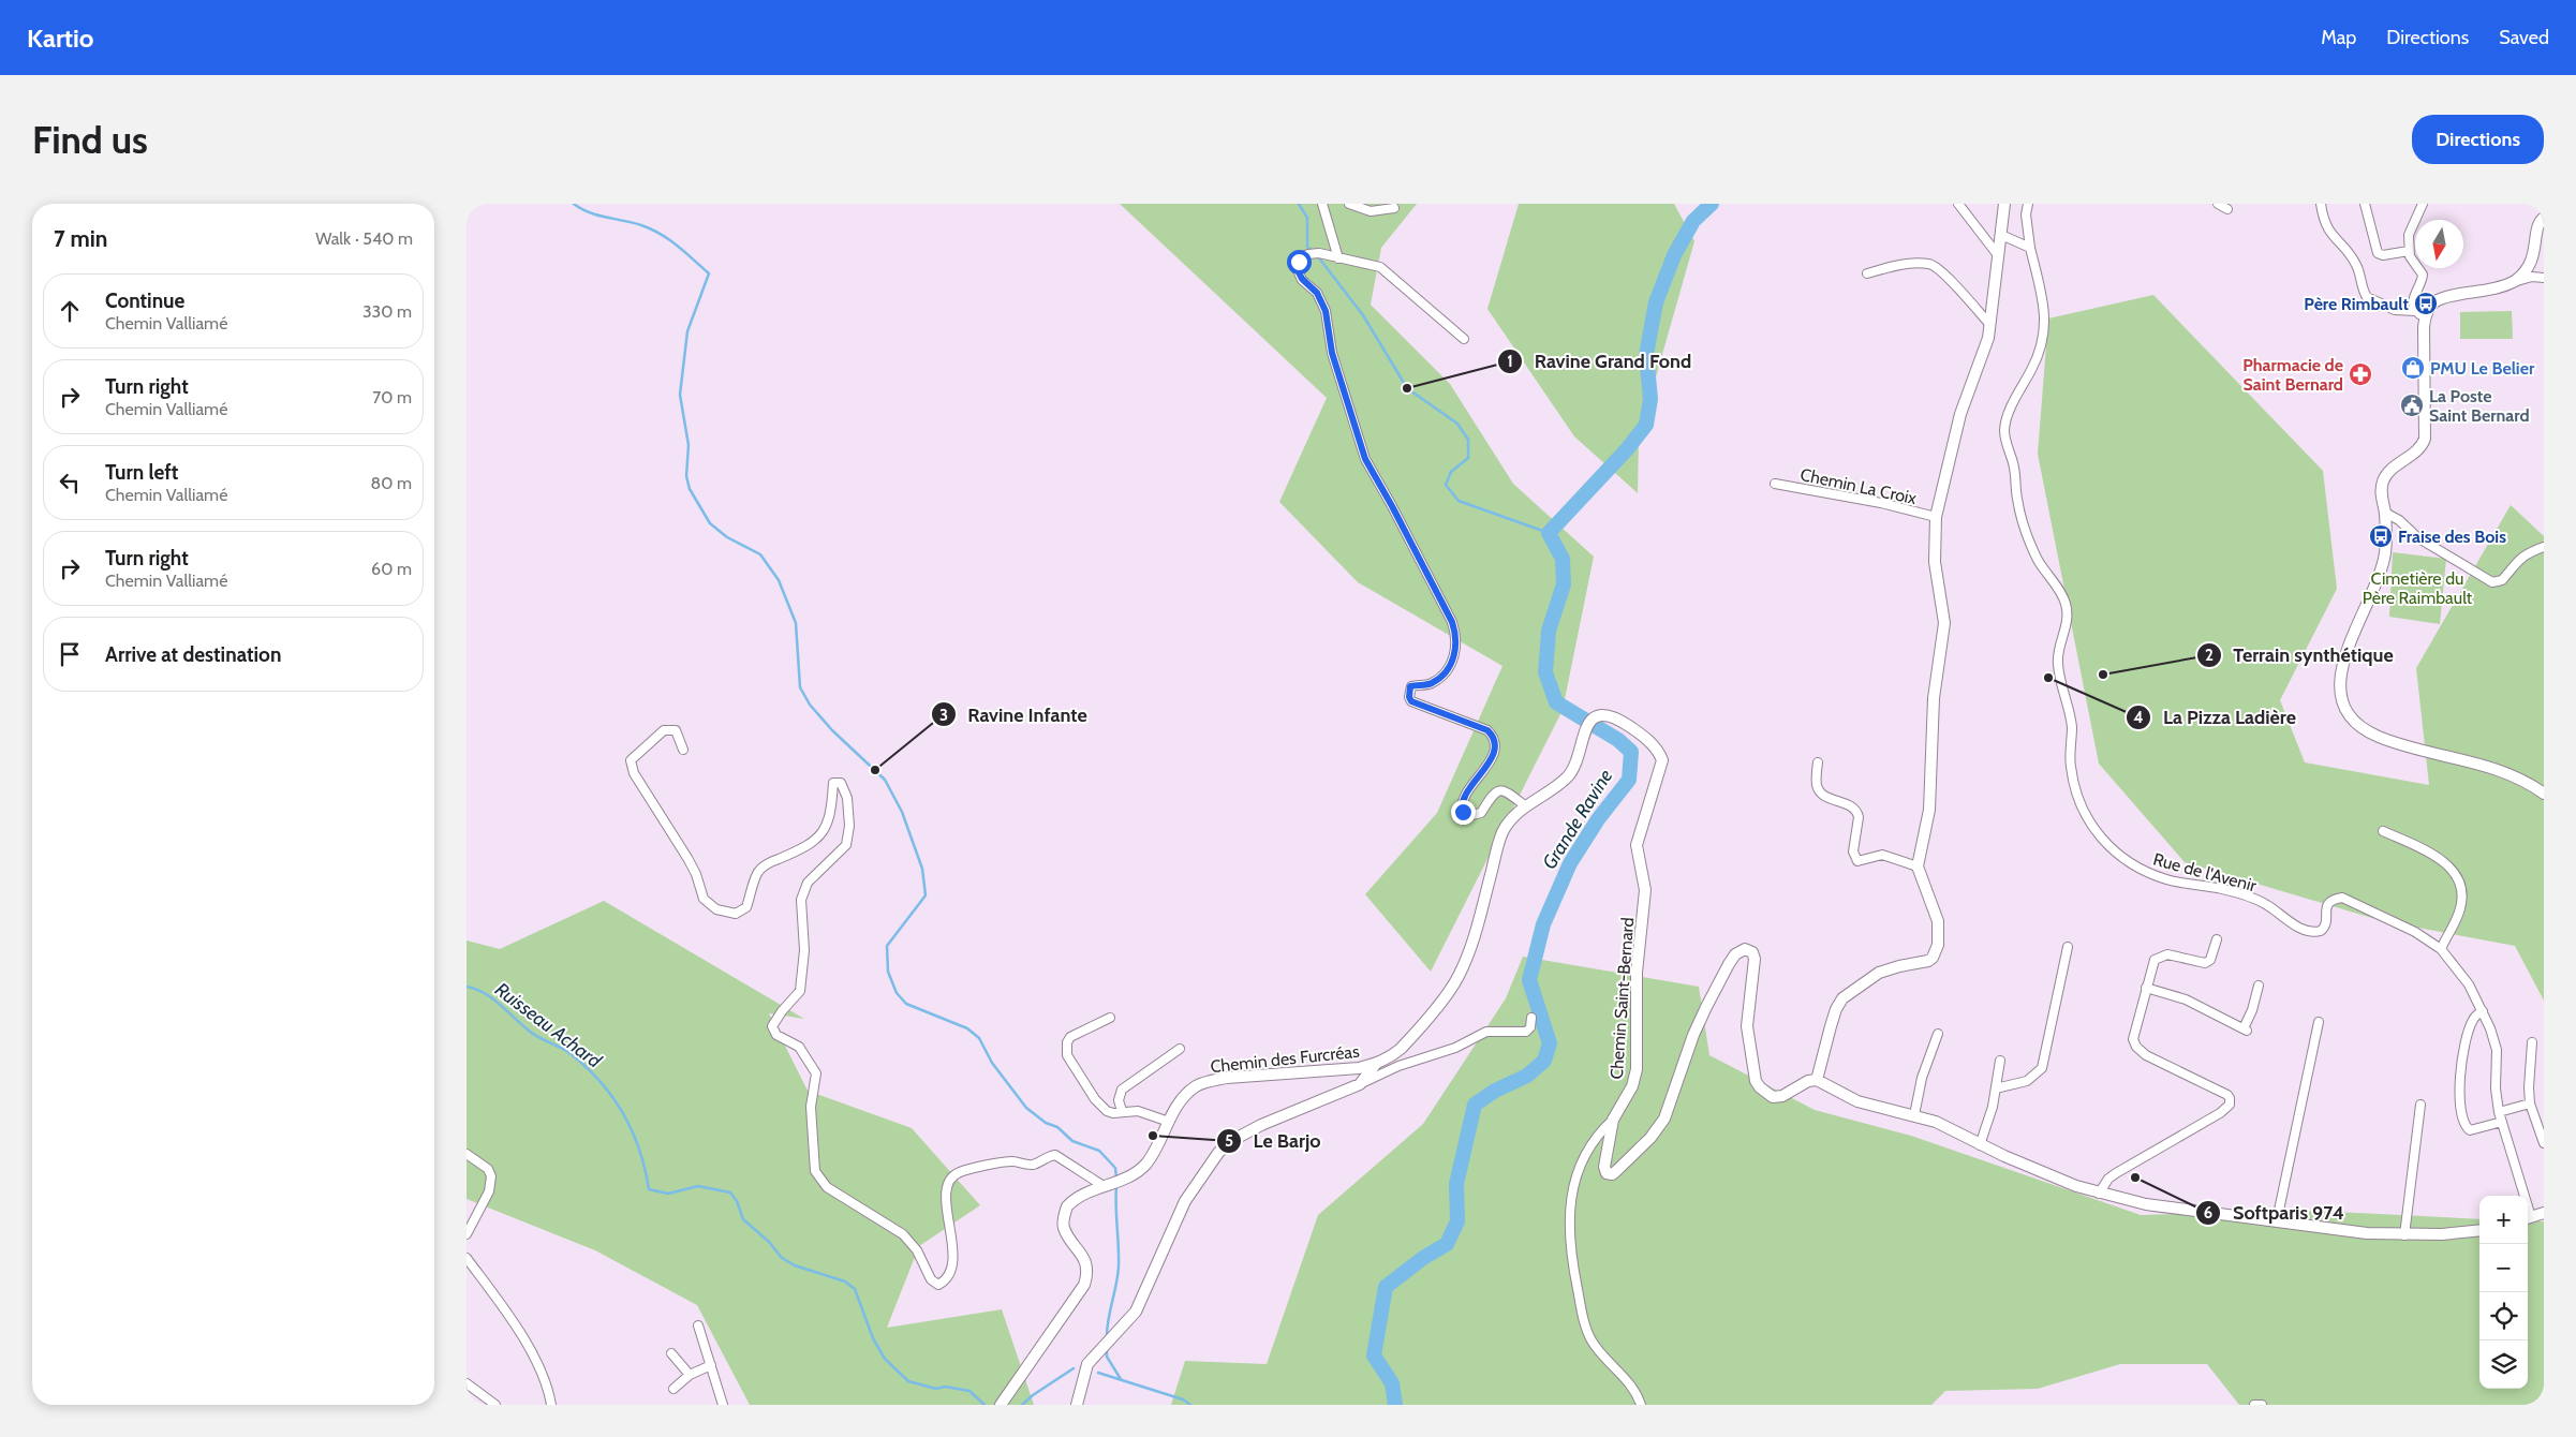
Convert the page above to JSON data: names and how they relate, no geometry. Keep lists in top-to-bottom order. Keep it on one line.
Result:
{"streets":{"street":["Chemin La Croix","Rue de l'Avenir","Chemin Saint-Bernard","Chemin des Furcréas"]},"crossings":[["Chemin Saint-Bernard","Chemin des Furcréas"]],"water":["Grande Ravine","Ruisseau Achard"],"parks":["Cimetière du Père Raimbault"],"places":{"bus stop":["Père Rimbault","Fraise des Bois"],"shop":["PMU Le Belier"],"pharmacy":["Pharmacie de Saint Bernard"],"other":["Ravine Grand Fond","Terrain synthétique","La Pizza Ladière","Ravine Infante","Le Barjo","Softparis 974"],"public building":["La Poste Saint Bernard"]},"north":"bottom","page":{"header":"Kartio","nav":["Map","Directions","Saved"],"buttons":"Directions","title":"Find us","heading":["7 min","Walk · 540 m"],"list":[["Continue","Chemin Valliamé","330 m"],["Turn right","Chemin Valliamé","70 m"],["Turn left","Chemin Valliamé","80 m"],["Turn right","Chemin Valliamé","60 m"],"Arrive at destination"],"map_buttons":["+","−"]}}
